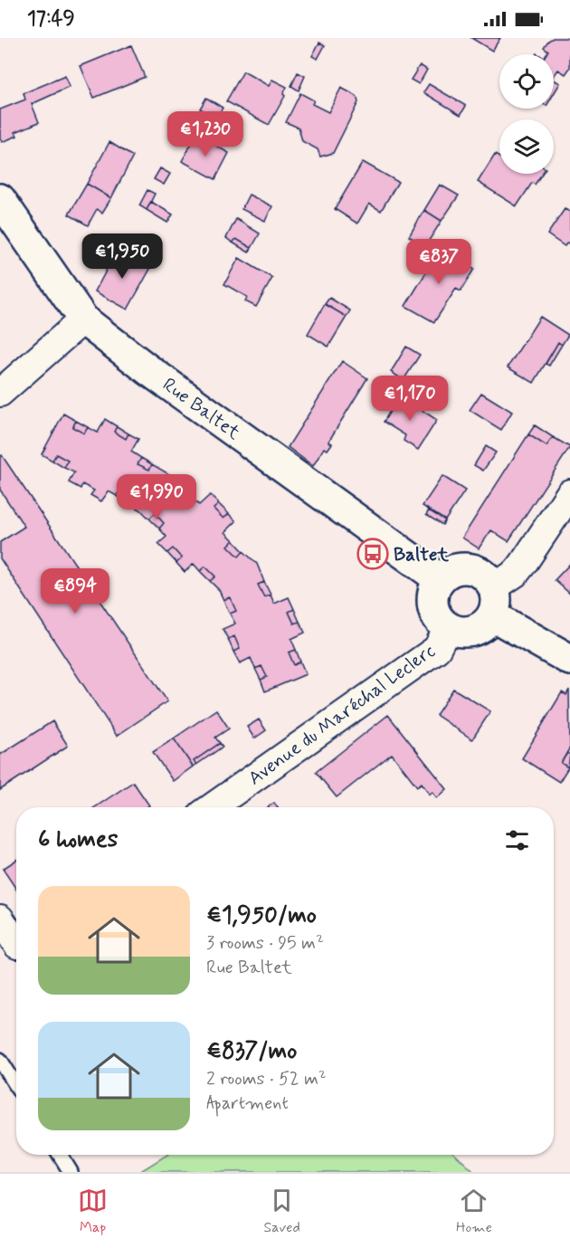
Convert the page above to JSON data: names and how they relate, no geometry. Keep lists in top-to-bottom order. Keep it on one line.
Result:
{"streets":{"street":["Rue Baltet","Avenue du Maréchal Leclerc"]},"crossings":[["Rue Baltet","Avenue du Maréchal Leclerc"]],"places":{"bus stop":["Baltet"]},"page":{"status":"17:49","price":["€1,230","€1,950","€837","€1,170","€1,990","€894"],"heading":"6 homes","list":[{"name":"€1,950/mo","note":"3 rooms · 95 m² · Rue Baltet"},{"name":"€837/mo","note":"2 rooms · 52 m² · Apartment"}],"tabs":["Map","Saved","Home"]}}
